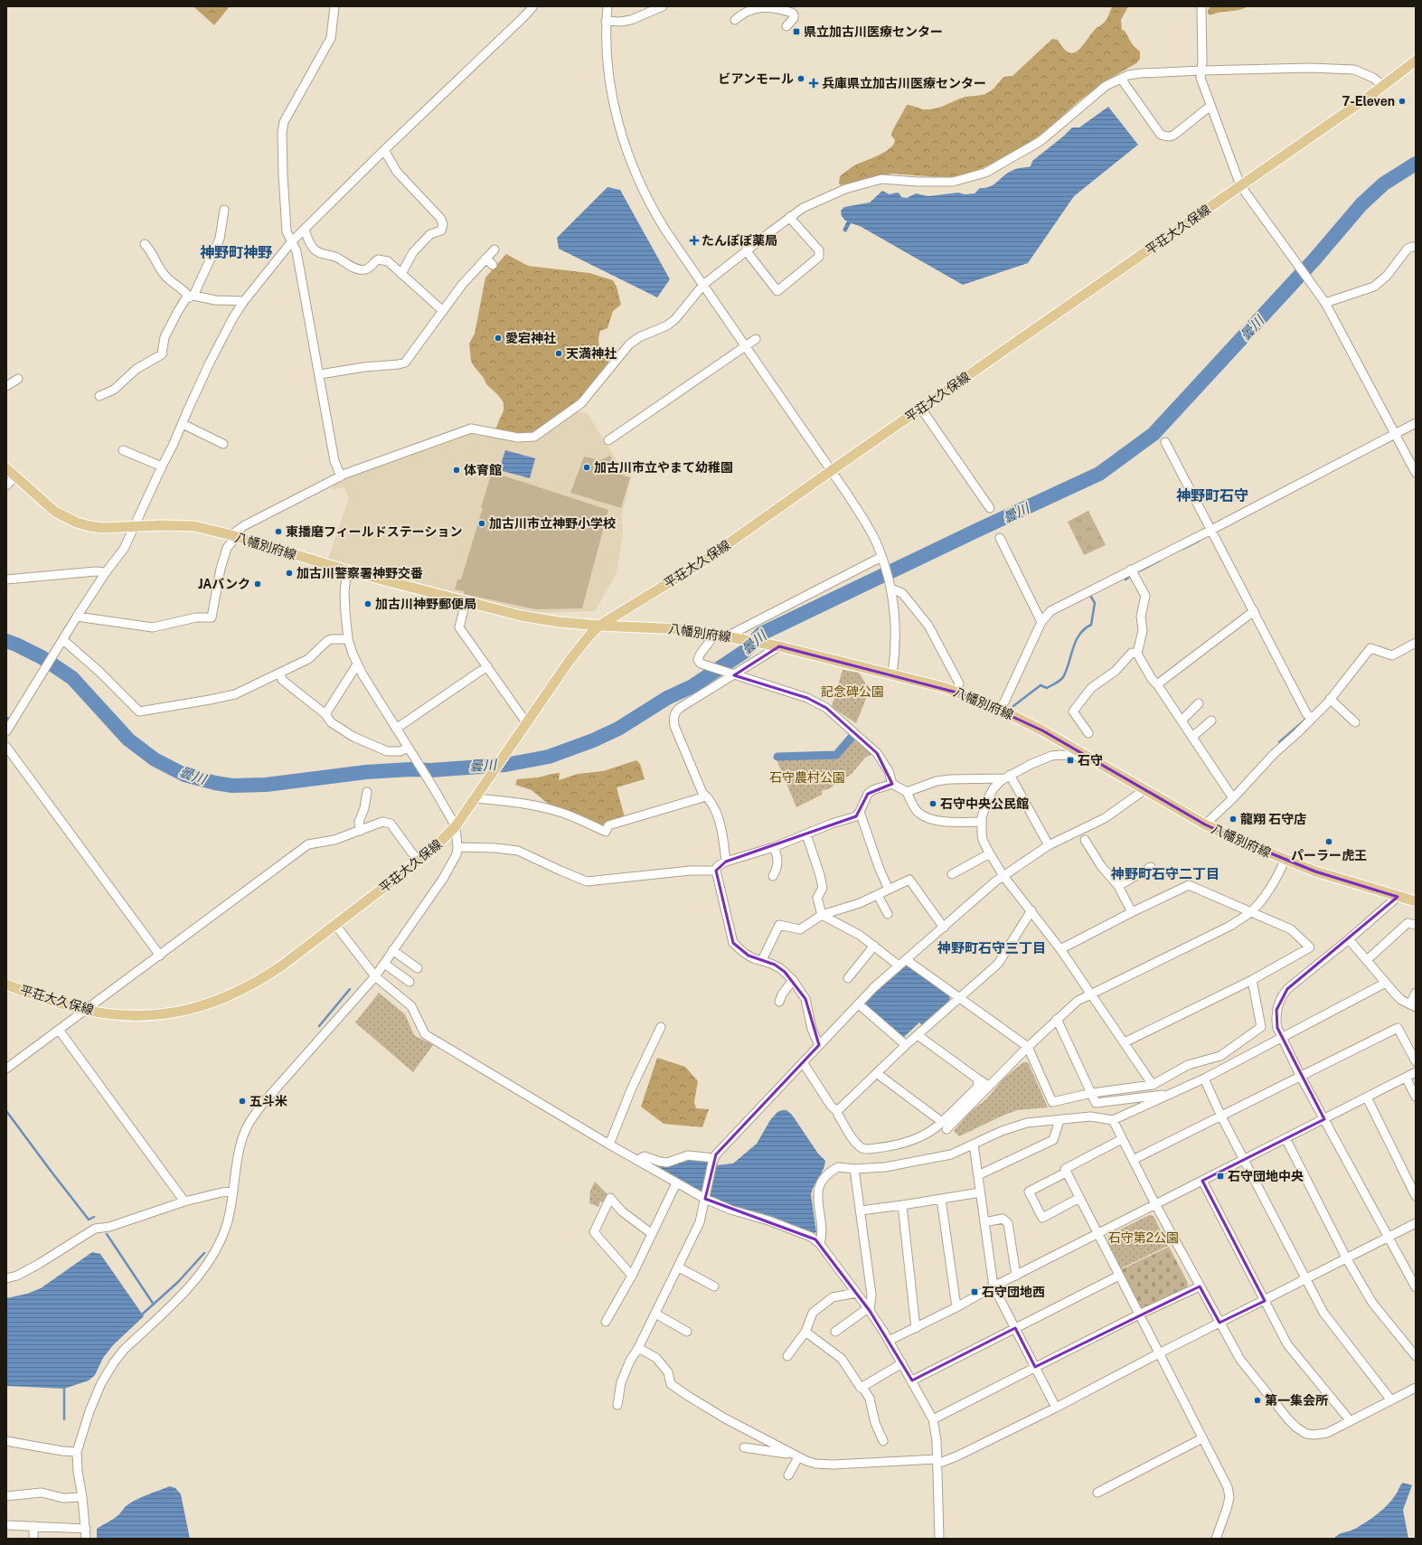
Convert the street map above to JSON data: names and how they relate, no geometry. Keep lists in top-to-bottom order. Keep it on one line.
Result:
{"streets":{"main road":["平荘大久保線","八幡別府線"]},"crossings":[["平荘大久保線","八幡別府線"]],"districts":["神野町神野","神野町石守","神野町石守二丁目","神野町石守三丁目"],"water":["曇川"],"parks":["記念碑公園","石守農村公園","石守第2公園"],"places":{"transit":["県立加古川医療センター","石守","石守団地中央","石守団地西"],"other":["ビアンモール","7-Eleven","愛宕神社","天満神社","加古川市立やまて幼稚園","体育館","加古川市立神野小学校","東播磨フィールドステーション","加古川警察署神野交番","JAバンク","加古川神野郵便局","石守中央公民館","龍翔 石守店","パーラー虎王","五斗米","第一集会所"],"health":["兵庫県立加古川医療センター","たんぽぽ薬局"]}}
